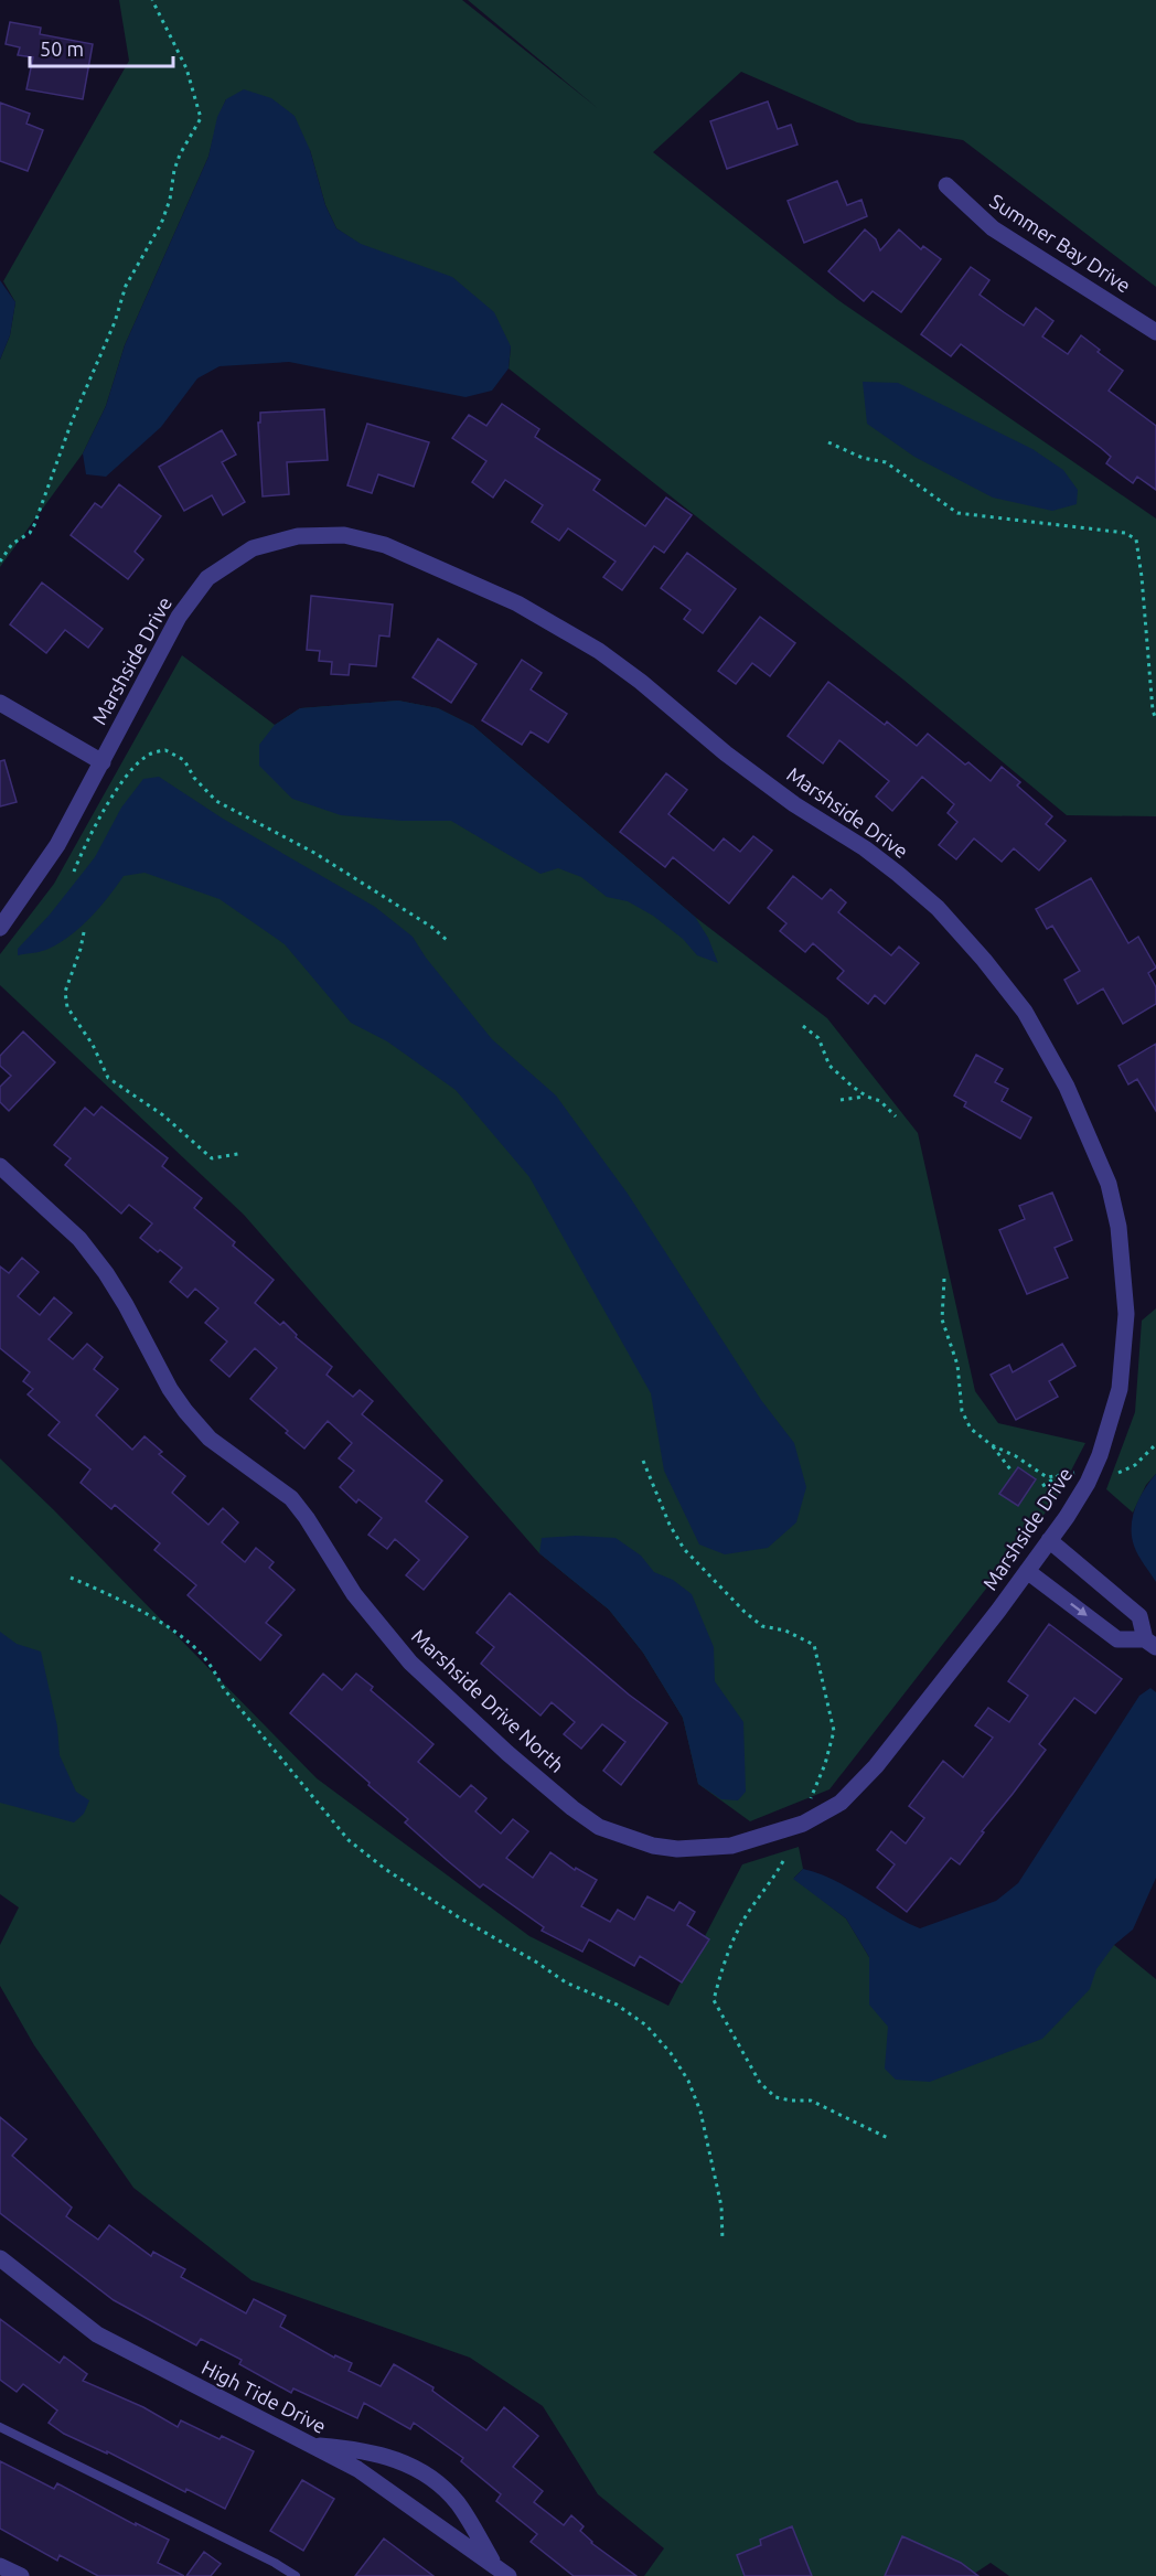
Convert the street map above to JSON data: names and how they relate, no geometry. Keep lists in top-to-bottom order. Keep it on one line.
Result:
{"streets":{"street":["Summer Bay Drive","Marshside Drive","Marshside Drive North","High Tide Drive"]},"crossings":[["Marshside Drive","Marshside Drive North"]],"scale_bar":"50 m"}
